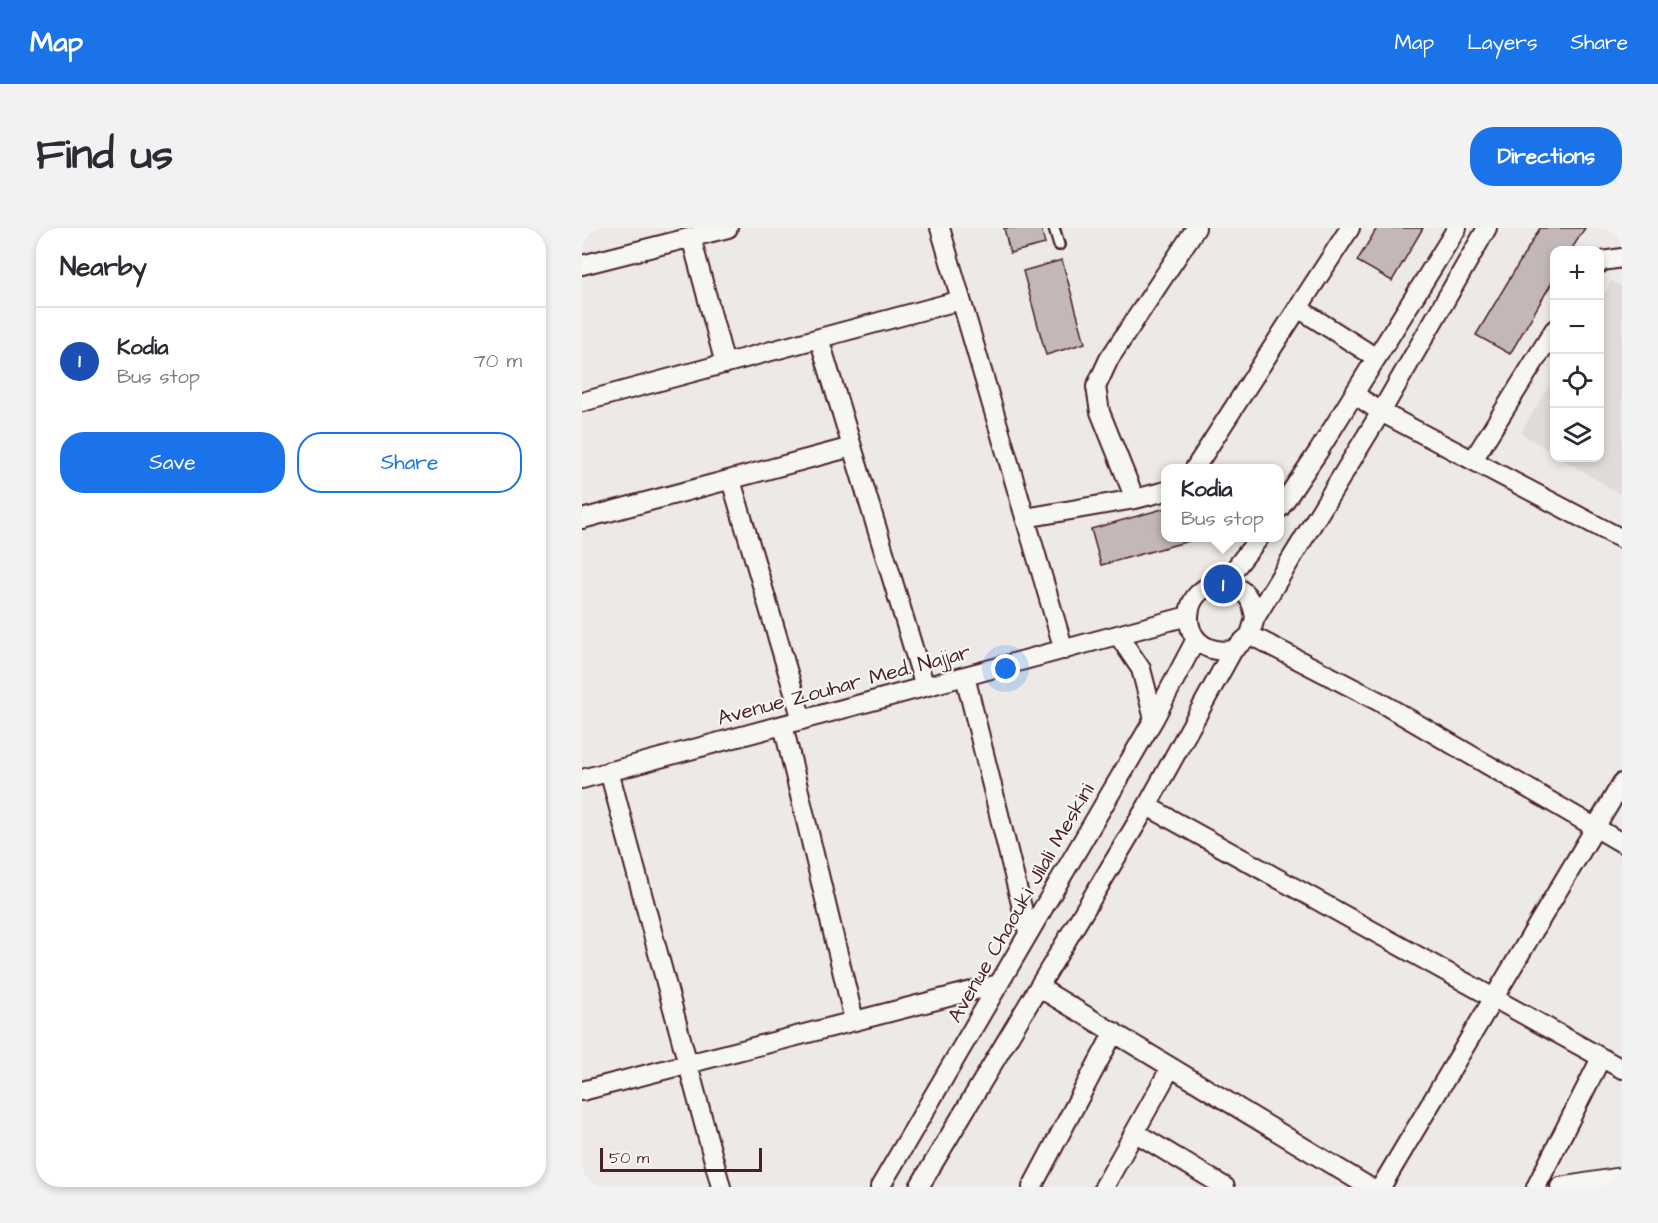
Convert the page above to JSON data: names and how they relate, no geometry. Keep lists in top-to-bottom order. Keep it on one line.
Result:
{"streets":{"street":["Avenue Zouhar Med. Najjar","Avenue Chaouki Jilali Meskini"]},"crossings":[["Avenue Zouhar Med. Najjar","Avenue Chaouki Jilali Meskini"]],"scale_bar":"50 m","page":{"header":"Map","nav":["Map","Layers","Share"],"title":"Find us","buttons":["Directions",["Save","Share"]],"heading":"Nearby","map_buttons":["+","−"],"list":[{"mark":"1","name":"Kodia","note":"Bus stop","value":"70 m"}],"popup":["Kodia","Bus stop"],"pins":"1","scale":"50 m"}}
